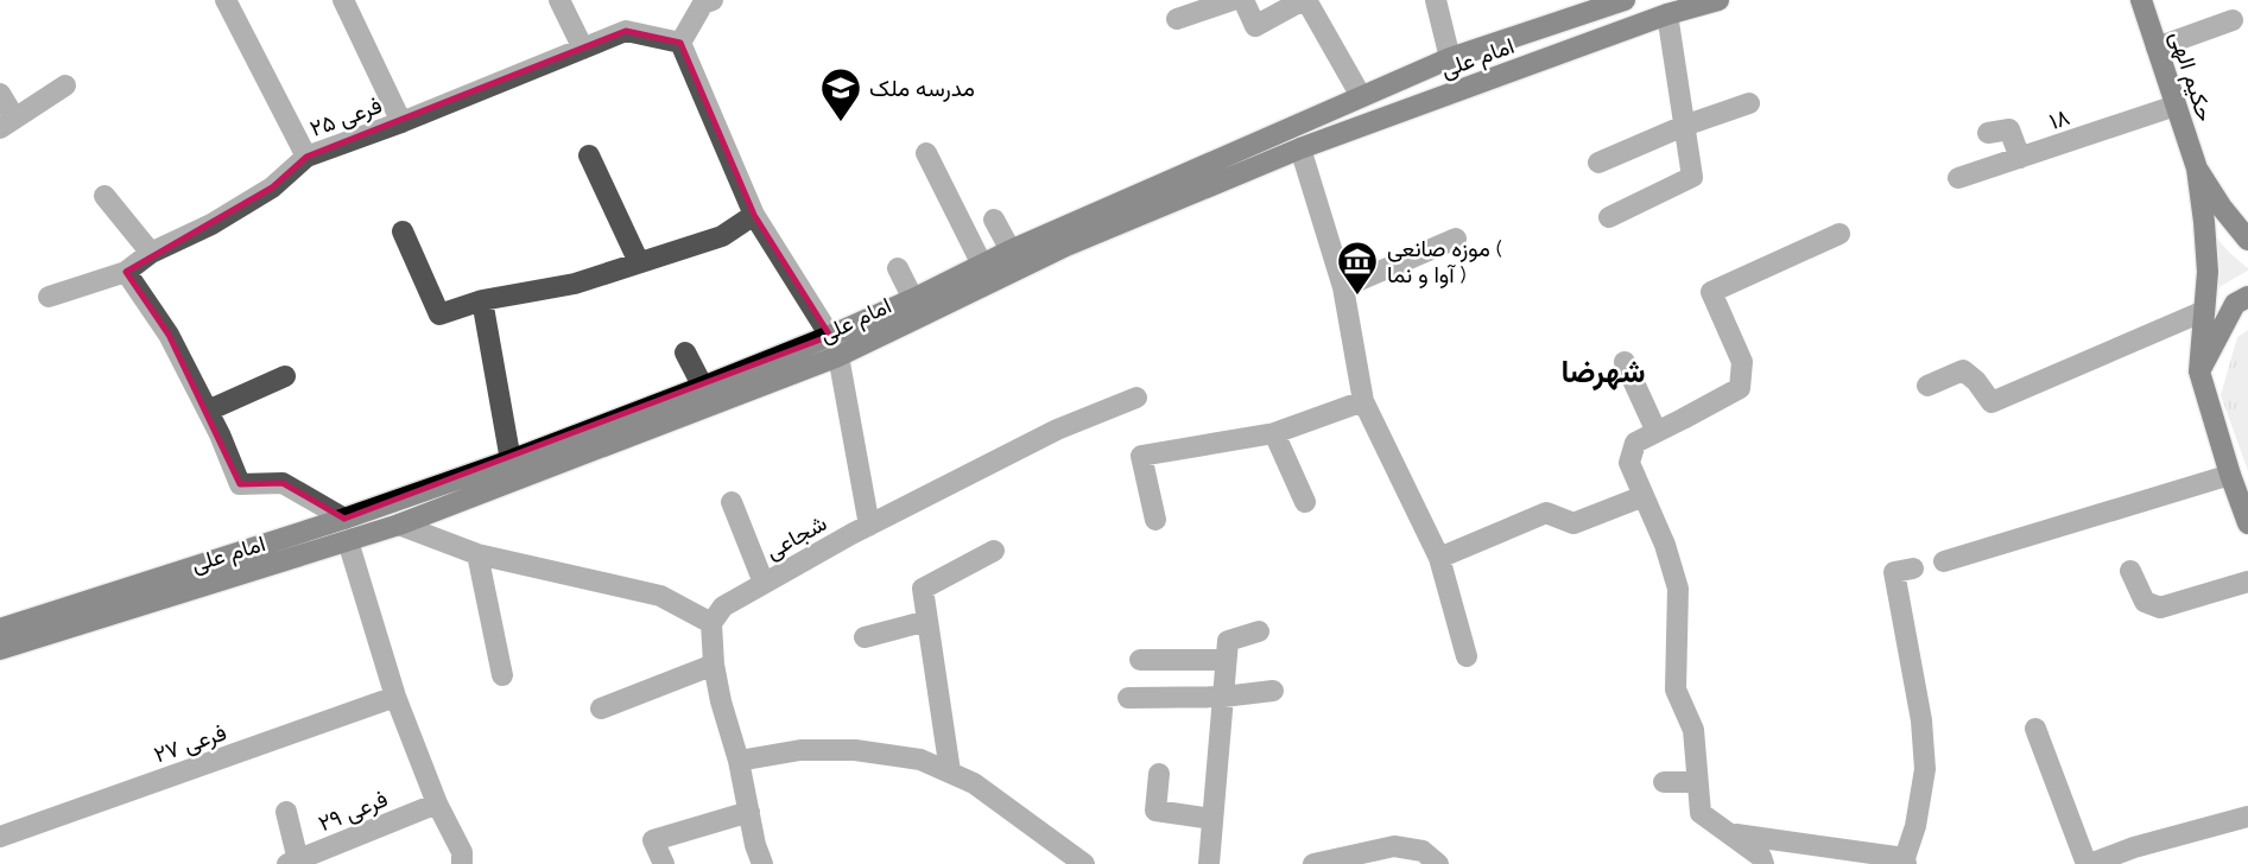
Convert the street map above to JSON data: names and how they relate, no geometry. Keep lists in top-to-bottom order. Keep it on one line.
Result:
{"streets":{"main road":["امام علی","حکیم الهی"],"street":["فرعی ۲۵","۱۸","شجاعی","فرعی ۲۷","فرعی ۲۹"]},"crossings":[["حکیم الهی","۱۸"]],"districts":["شهرضا"],"places":{"school or university":["مدرسه ملک"],"museum":["موزه صانعی ( آوا و نما )"]}}
